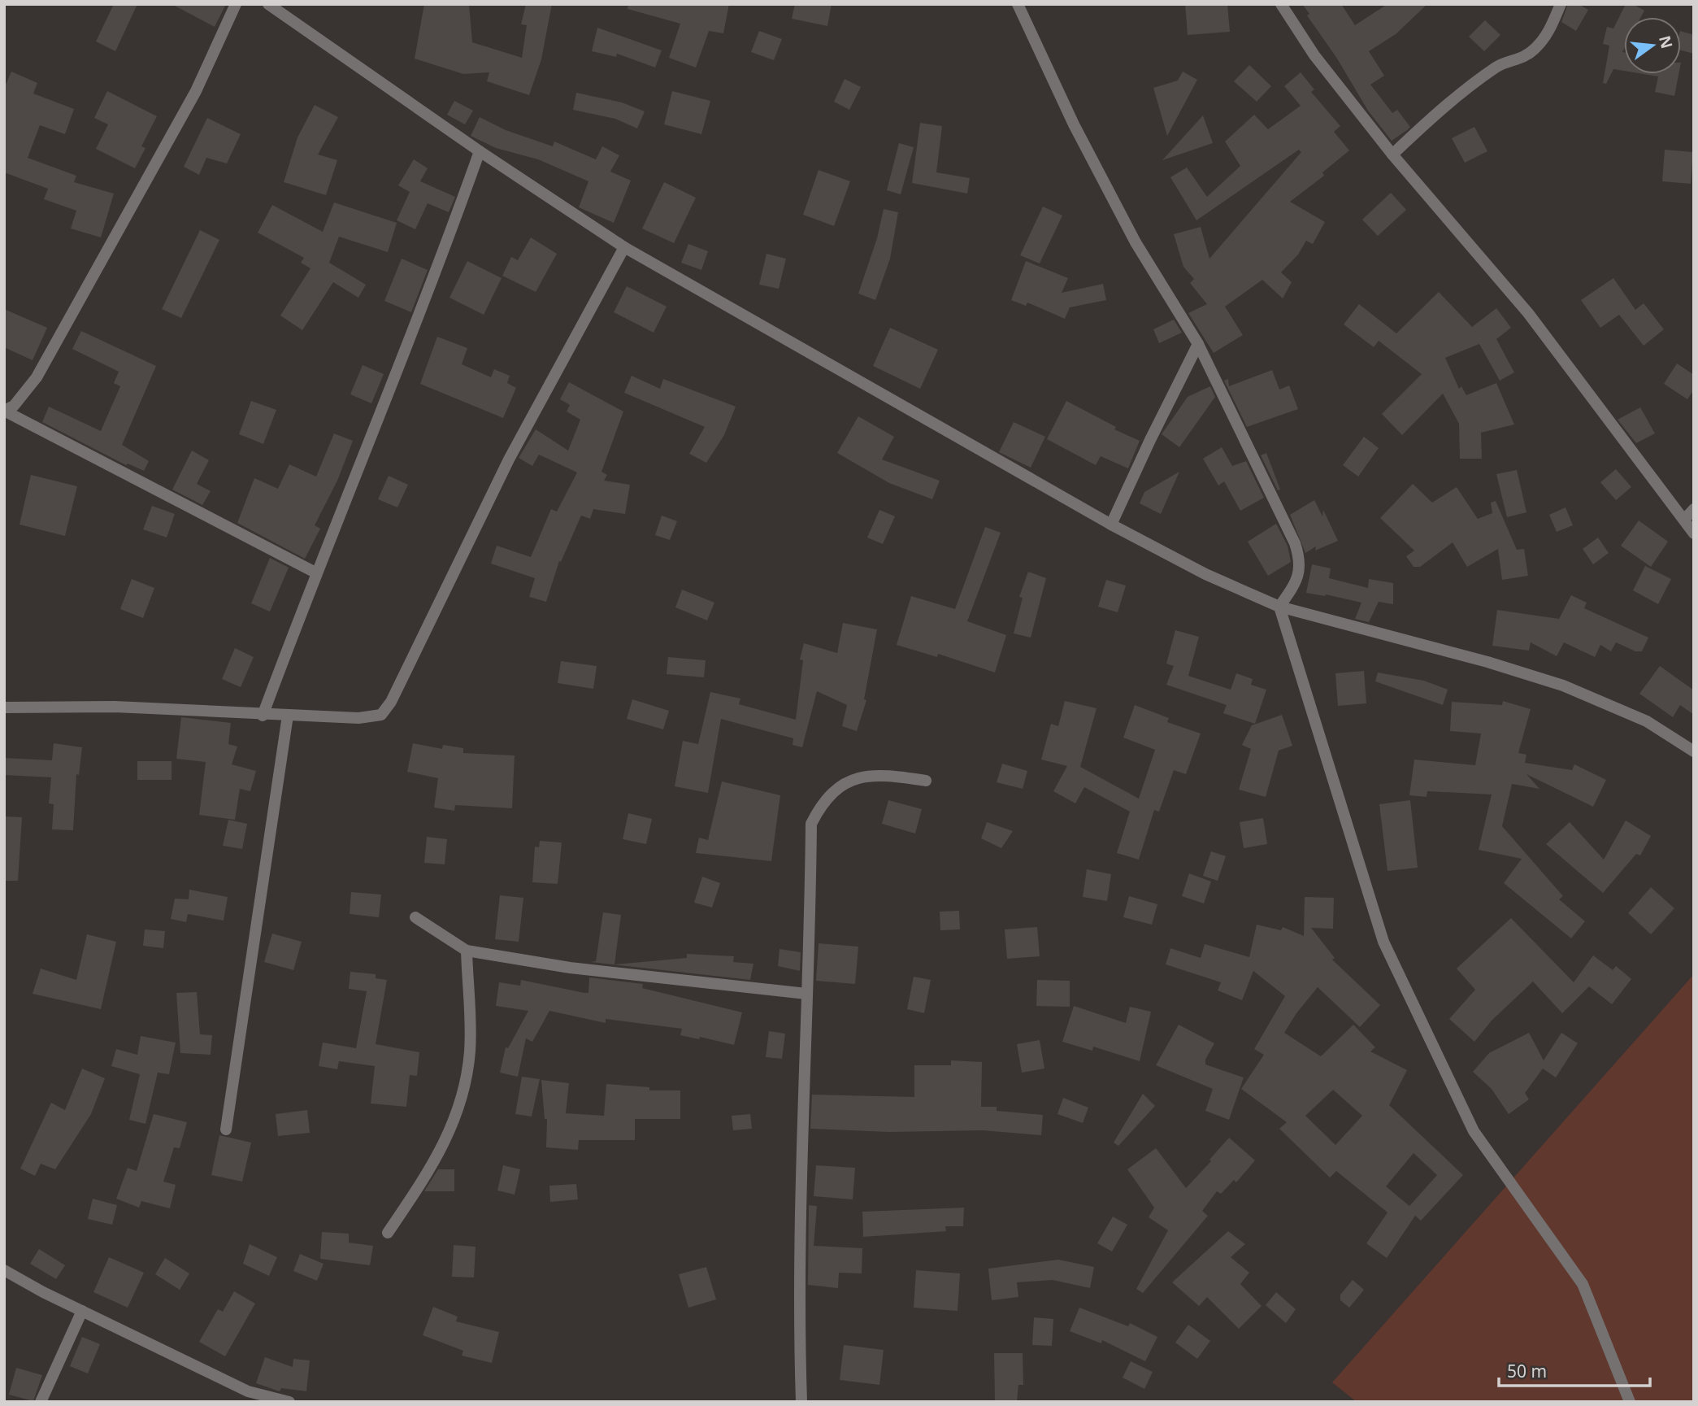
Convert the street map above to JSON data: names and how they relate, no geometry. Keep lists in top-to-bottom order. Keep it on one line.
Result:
{"scale_bar":"50 m","north":"right"}
